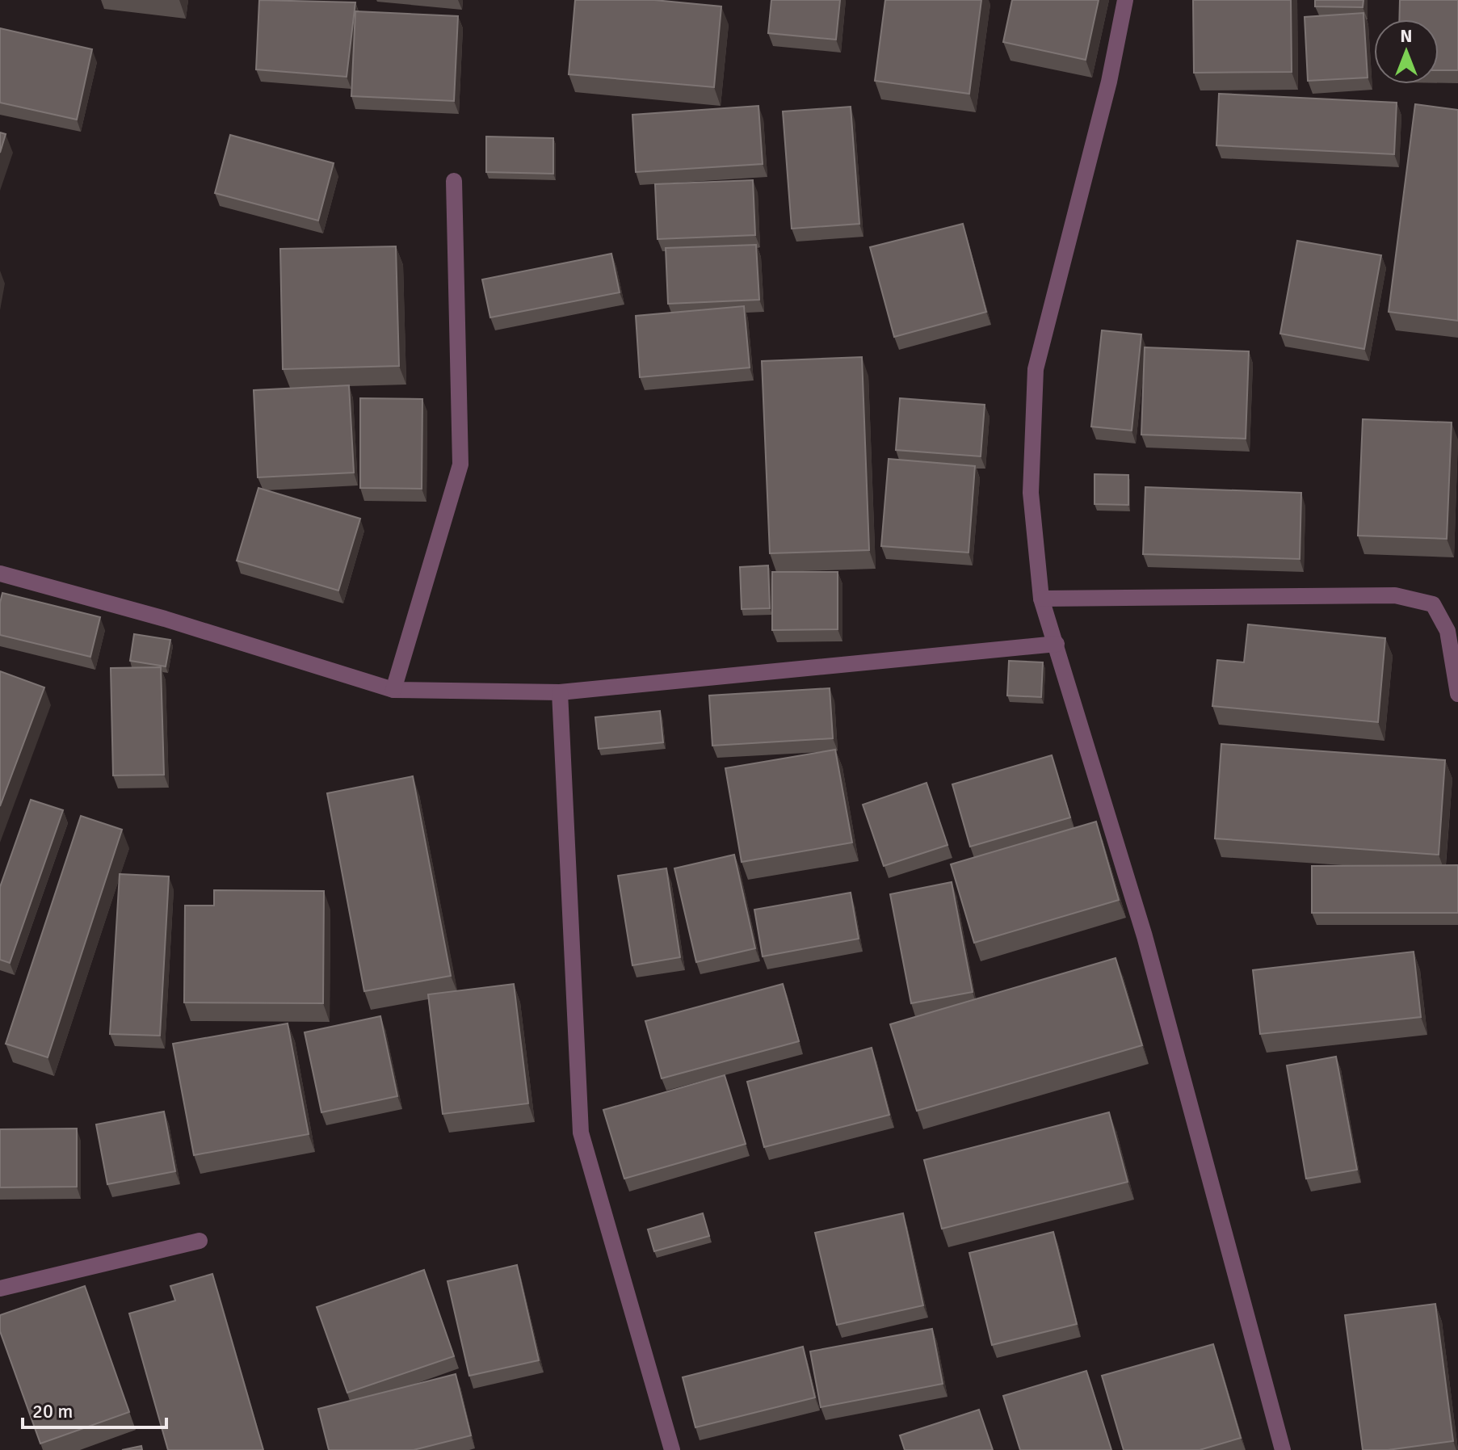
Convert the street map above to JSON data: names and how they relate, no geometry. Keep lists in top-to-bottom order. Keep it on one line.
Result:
{"scale_bar":"20 m","north":"top"}
